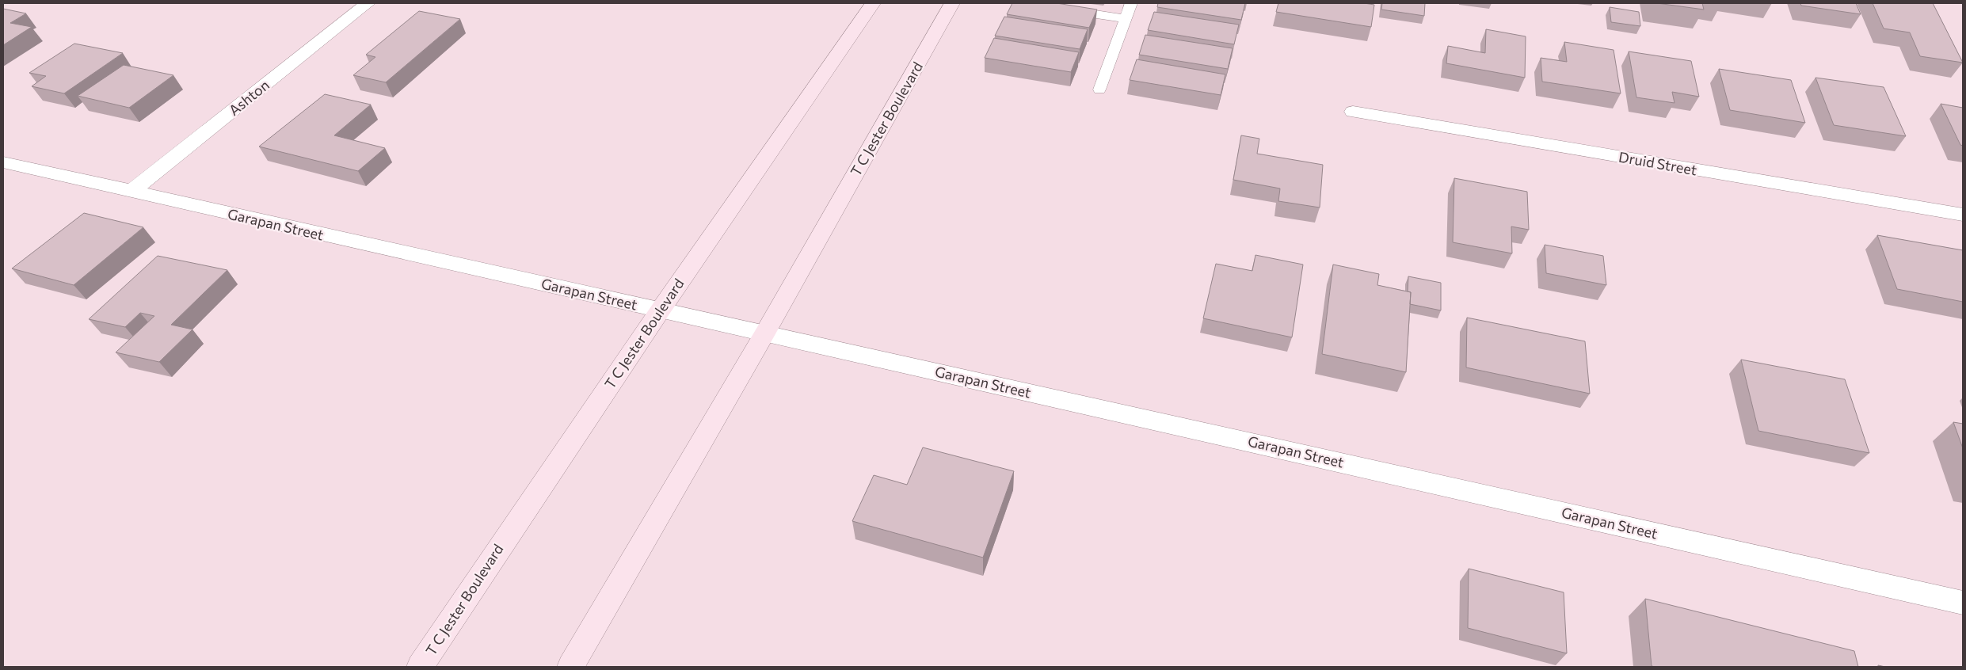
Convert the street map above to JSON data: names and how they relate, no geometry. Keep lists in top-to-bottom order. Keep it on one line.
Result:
{"streets":{"main road":["T C Jester Boulevard"],"street":["Ashton","Druid Street","Garapan Street"]},"crossings":[["Ashton","Garapan Street"],["T C Jester Boulevard","Garapan Street"]]}
